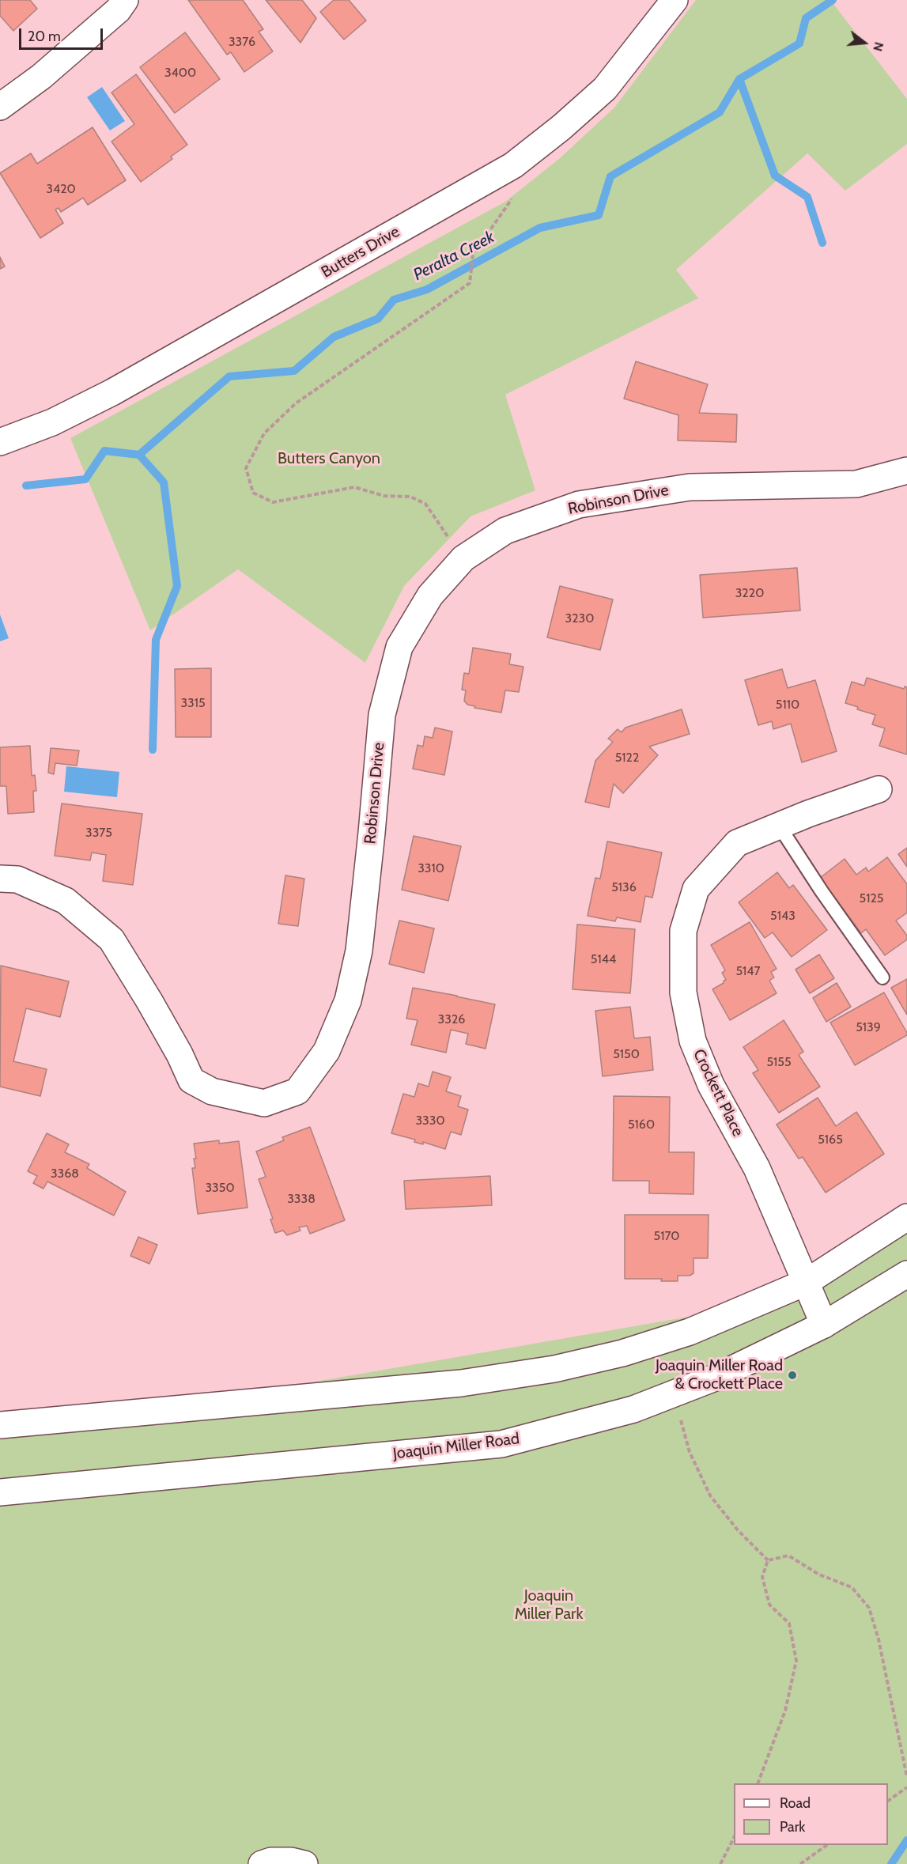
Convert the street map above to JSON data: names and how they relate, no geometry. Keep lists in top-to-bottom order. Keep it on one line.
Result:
{"streets":{"street":["Butters Drive","Robinson Drive","Crockett Place","Joaquin Miller Road"]},"crossings":[["Crockett Place","Joaquin Miller Road"]],"water":["Peralta Creek"],"parks":["Butters Canyon","Joaquin Miller Park"],"places":["Joaquin Miller Road & Crockett Place"],"house_numbers":["3376","3400","3420","3220","3230","3315","5110","5122","3375","3310","5136","5125","5143","5144","5147","3326","5139","5150","5155","3330","5160","5165","3368","3350","3338","5170"],"legend":["Road","Park"],"scale_bar":"20 m","north":"right"}
